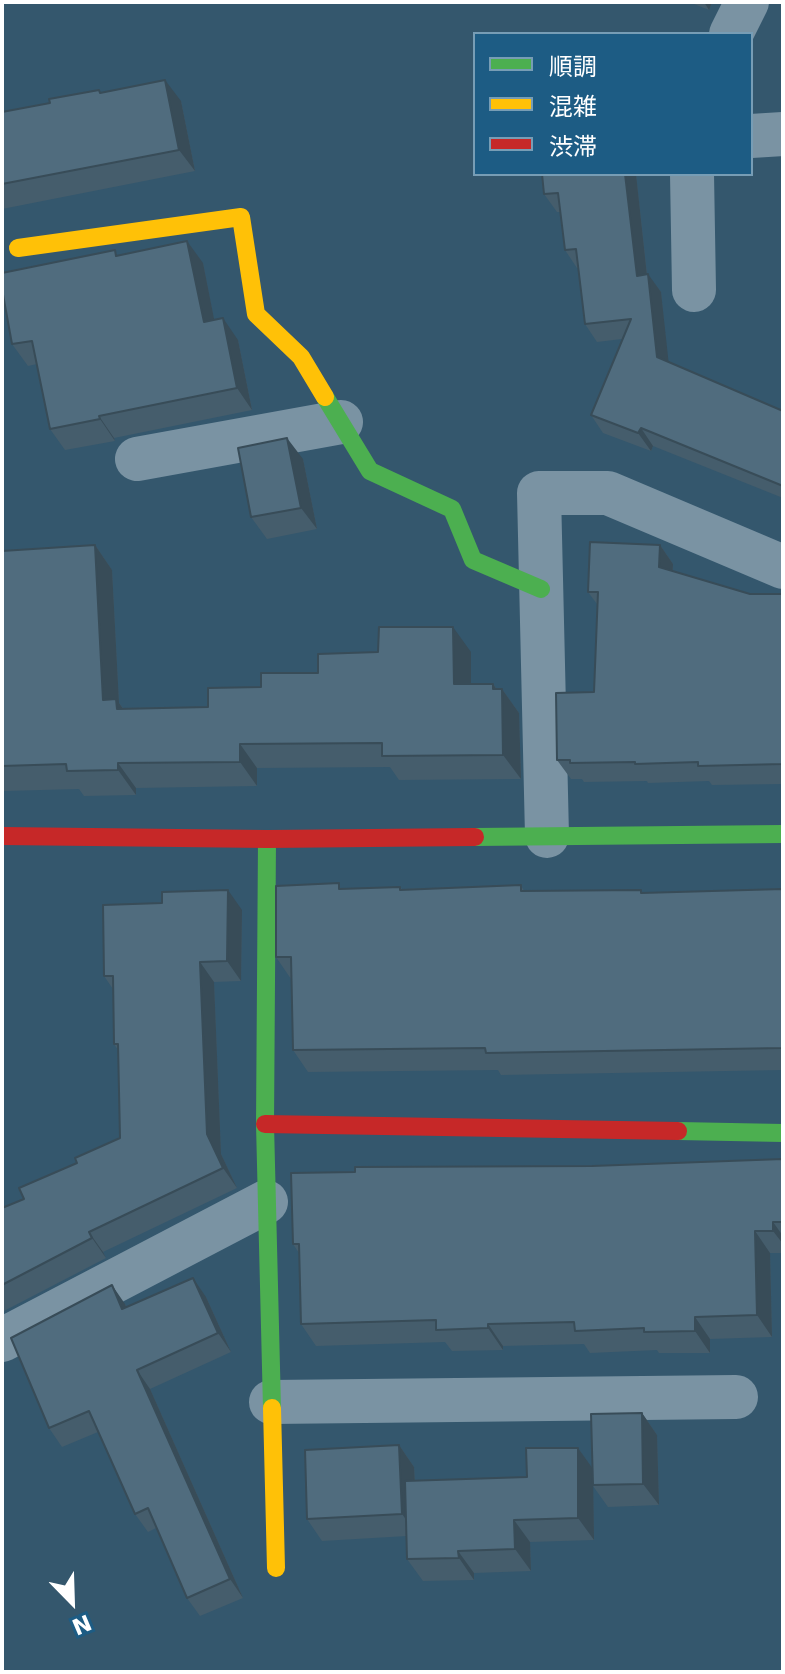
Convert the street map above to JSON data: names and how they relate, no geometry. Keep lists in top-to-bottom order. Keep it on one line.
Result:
{"legend":["順調","混雑","渋滞"],"north":"bottom right"}
